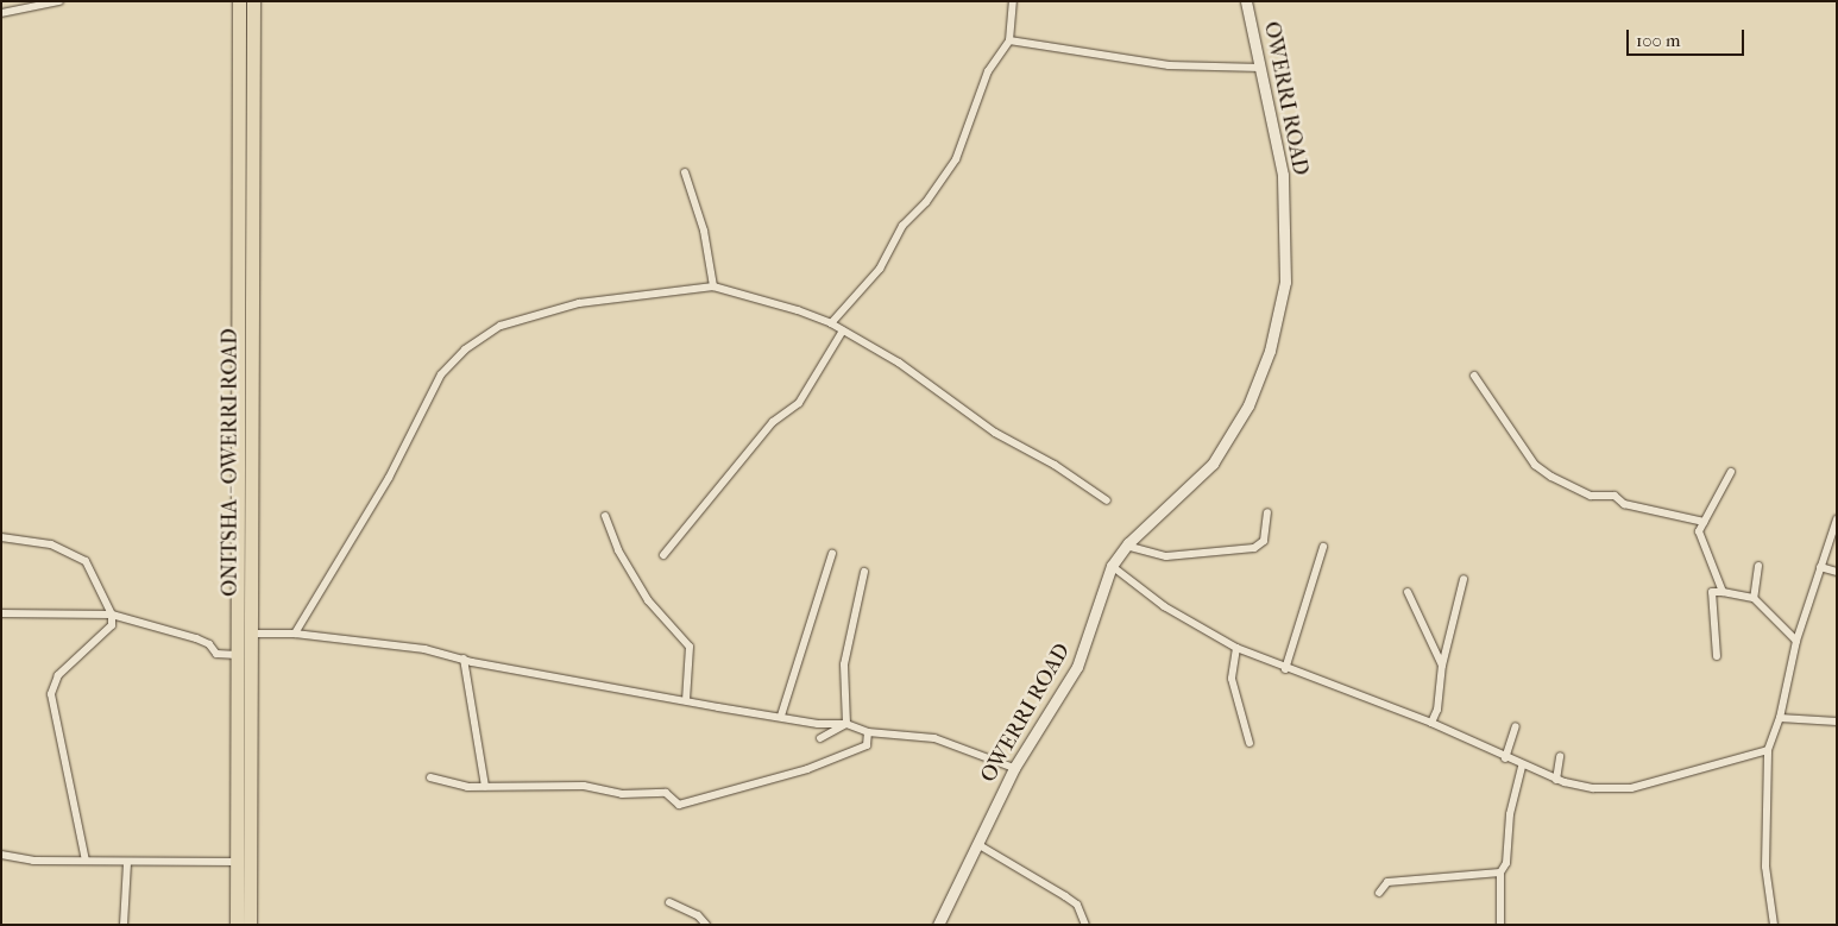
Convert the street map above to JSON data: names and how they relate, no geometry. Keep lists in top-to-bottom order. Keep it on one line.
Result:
{"streets":{"highway":["ONITSHA - OWERRI ROAD"],"main road":["OWERRI ROAD"]},"scale_bar":"100 m"}
